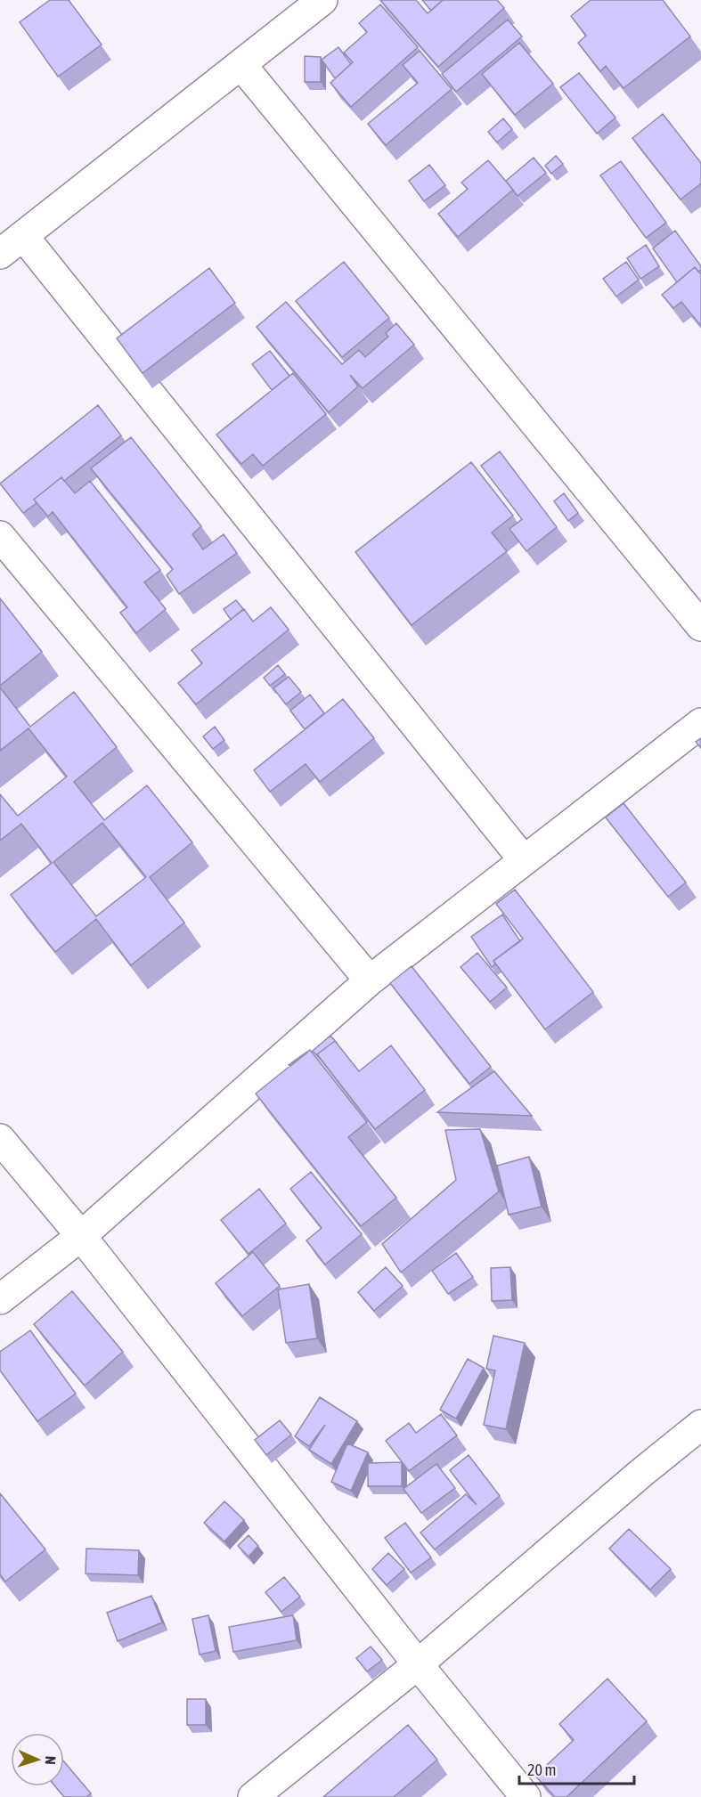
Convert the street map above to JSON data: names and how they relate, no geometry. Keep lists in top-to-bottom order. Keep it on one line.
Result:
{"scale_bar":"20 m","north":"right"}
